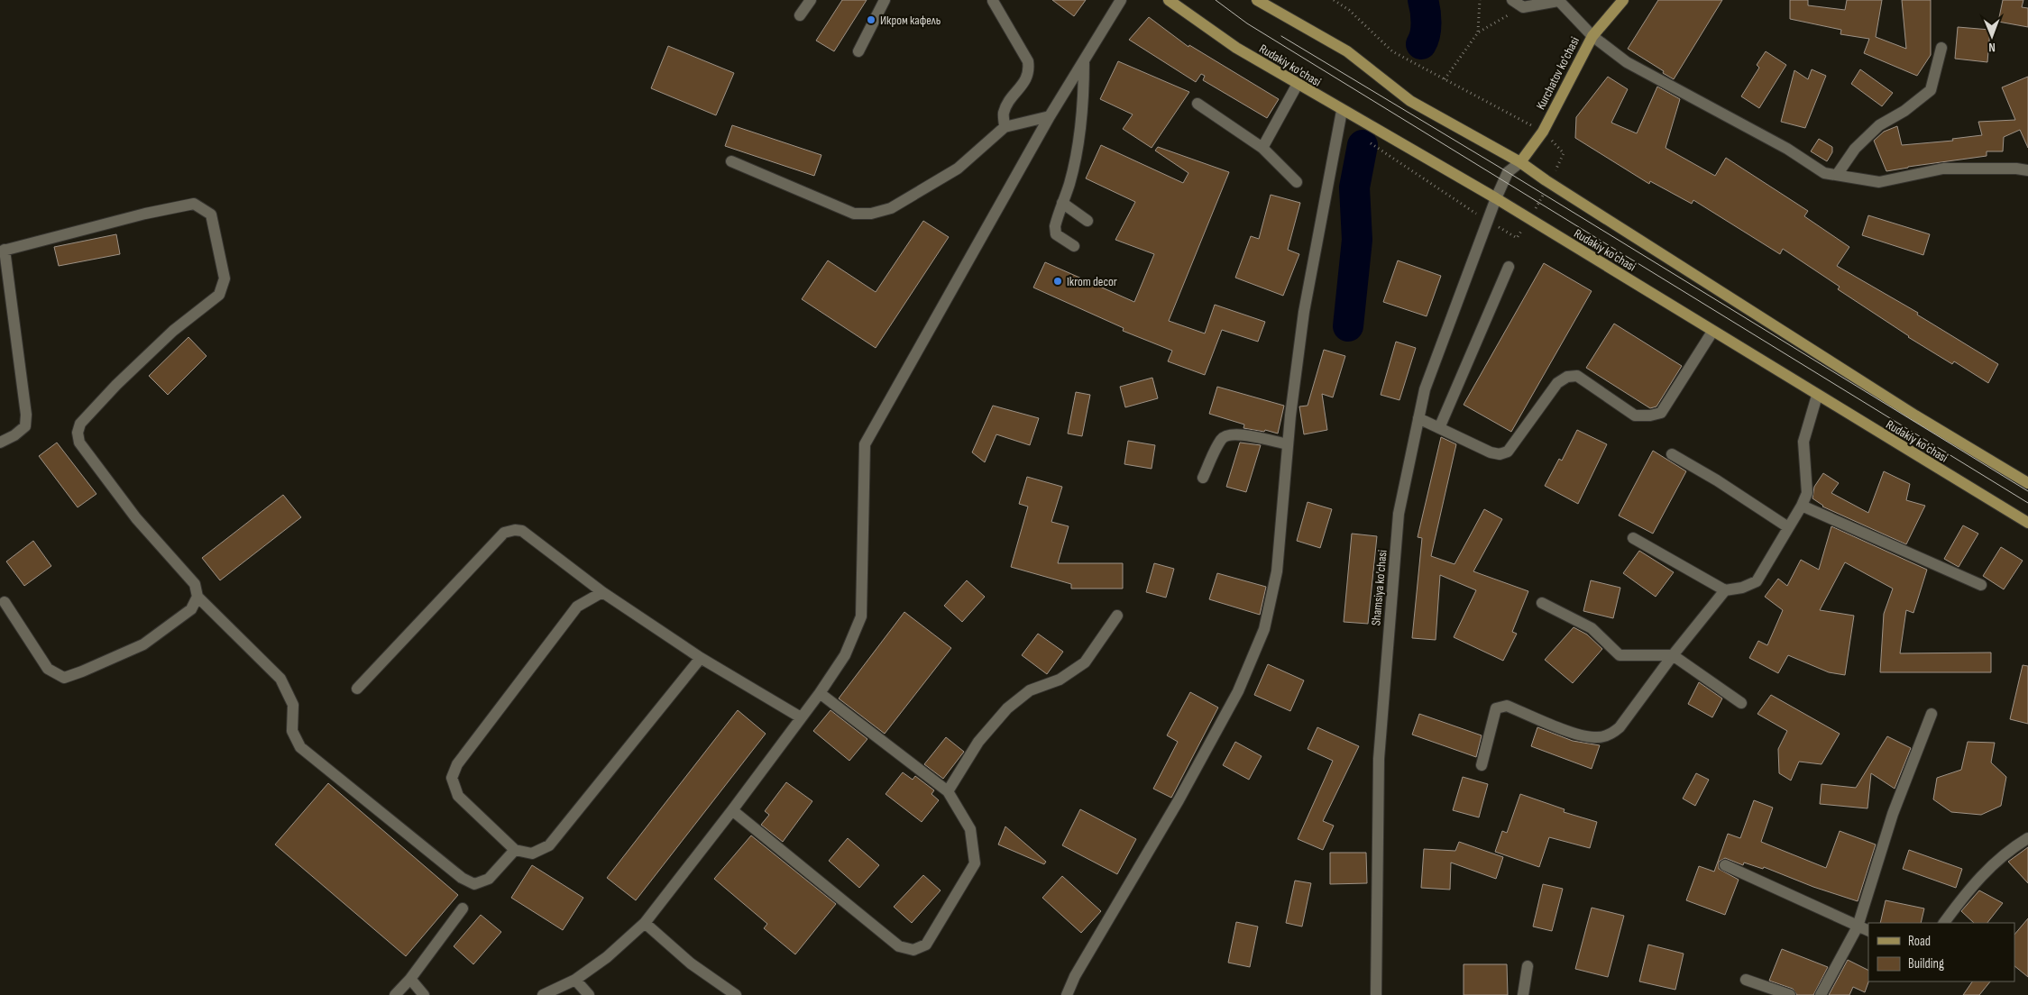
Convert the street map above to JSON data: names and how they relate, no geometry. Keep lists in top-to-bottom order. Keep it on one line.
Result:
{"streets":{"main road":["Rudakiy ko'chasi","Kurchatov ko'chasi"],"street":["Shamsiya ko'chasi"]},"crossings":[["Rudakiy ko'chasi","Kurchatov ko'chasi"],["Rudakiy ko'chasi","Shamsiya ko'chasi"],["Kurchatov ko'chasi","Shamsiya ko'chasi"]],"places":["Икром кафель","Ikrom decor"],"legend":["Road","Building"],"north":"bottom"}
